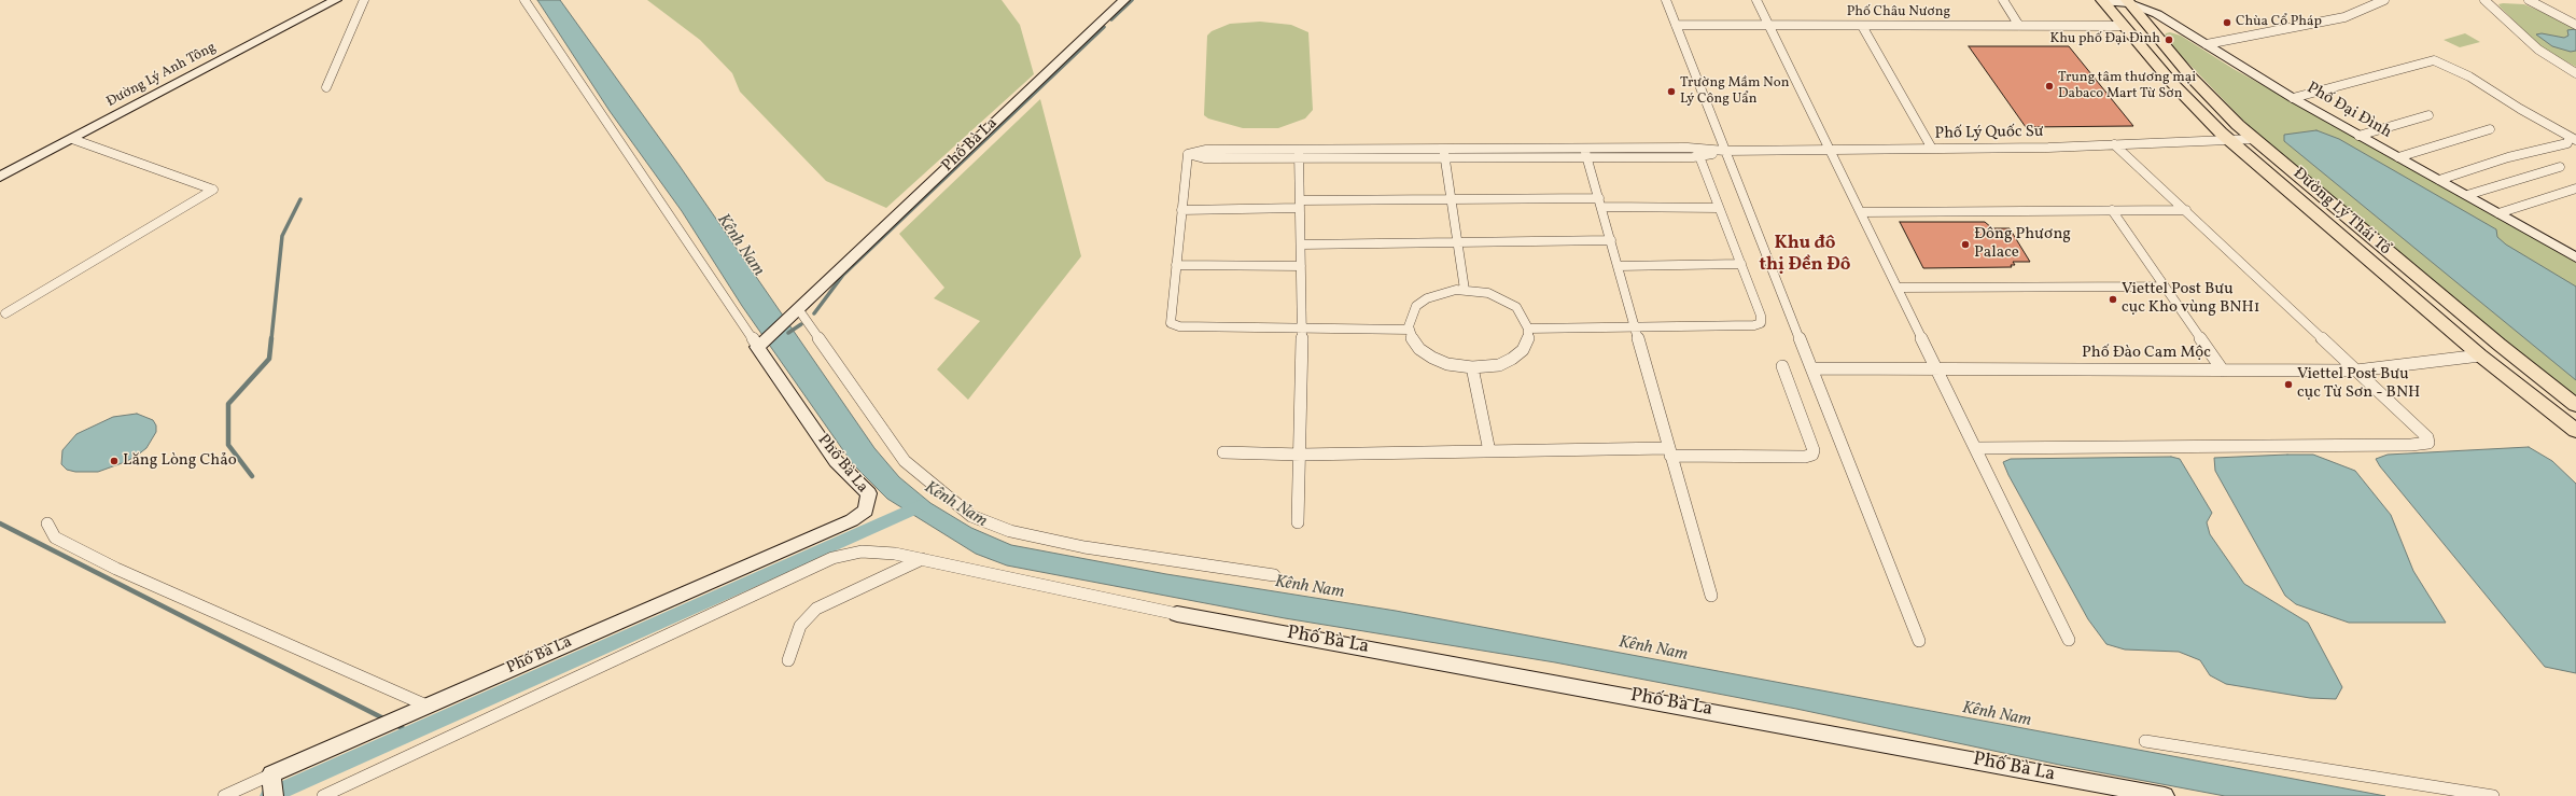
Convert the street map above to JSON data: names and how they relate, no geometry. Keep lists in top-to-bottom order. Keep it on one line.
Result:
{"streets":{"main road":["Đường Lý Thái Tổ"],"street":["Phố Châu Nương","Đường Lý Anh Tông","Phố Đại Đình","Phố Lý Quốc Sư","Phố Bà La","Phố Đào Cam Mộc"]},"crossings":[["Phố Châu Nương","Đường Lý Thái Tổ"],["Phố Đại Đình","Đường Lý Thái Tổ"],["Phố Lý Quốc Sư","Đường Lý Thái Tổ"],["Đường Lý Thái Tổ","Phố Đào Cam Mộc"]],"districts":["Khu đô thị Đền Đô"],"water":["Kênh Nam"],"places":["Chùa Cổ Pháp","Khu phố Đại Đình","Trung tâm thương mại Dabaco Mart Từ Sơn","Trường Mầm Non Lý Công Uẩn","Đông Phương Palace","Viettel Post Bưu cục Kho vùng BNH1","Viettel Post Bưu cục Từ Sơn - BNH","Lăng Lòng Chảo"]}
